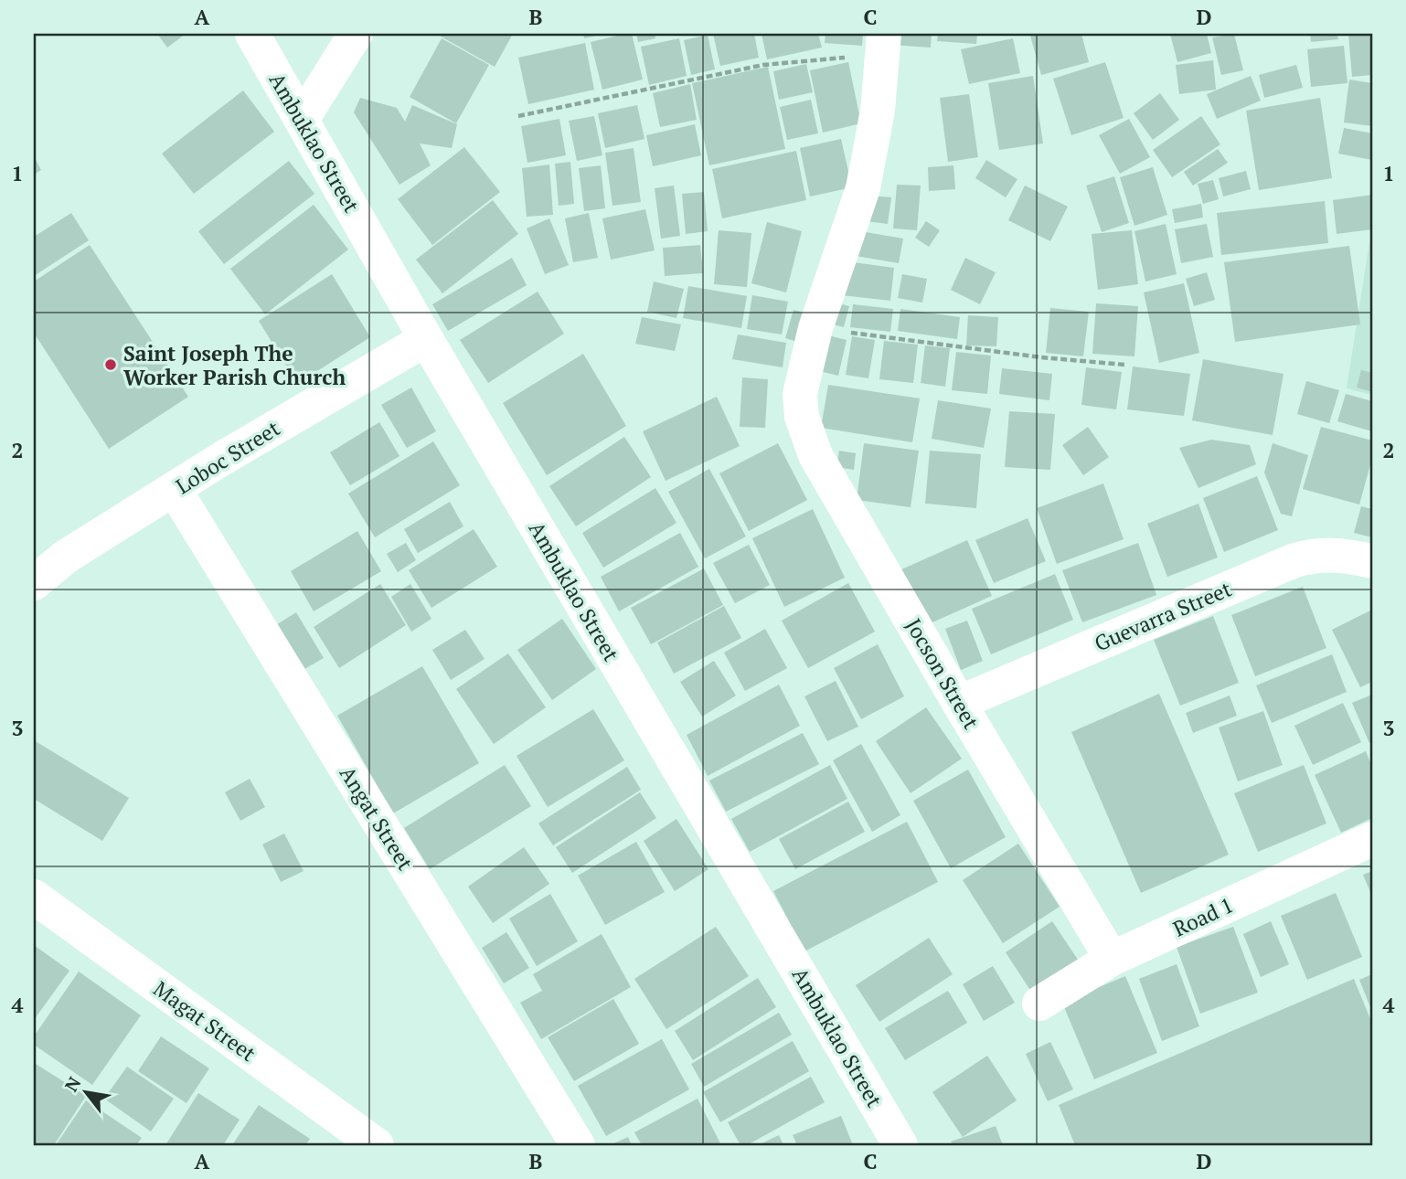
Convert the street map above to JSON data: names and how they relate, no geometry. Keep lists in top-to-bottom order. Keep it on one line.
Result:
{"streets":{"street":["Ambuklao Street","Loboc Street","Guevarra Street","Jocson Street","Angat Street","Road 1","Magat Street"]},"crossings":[["Ambuklao Street","Loboc Street"],["Loboc Street","Angat Street"],["Guevarra Street","Jocson Street"],["Jocson Street","Road 1"]],"places":["Saint Joseph The Worker Parish Church"],"north":"top left","grid":{"columns":["A","B","C","D"],"rows":["1","2","3","4"]}}
